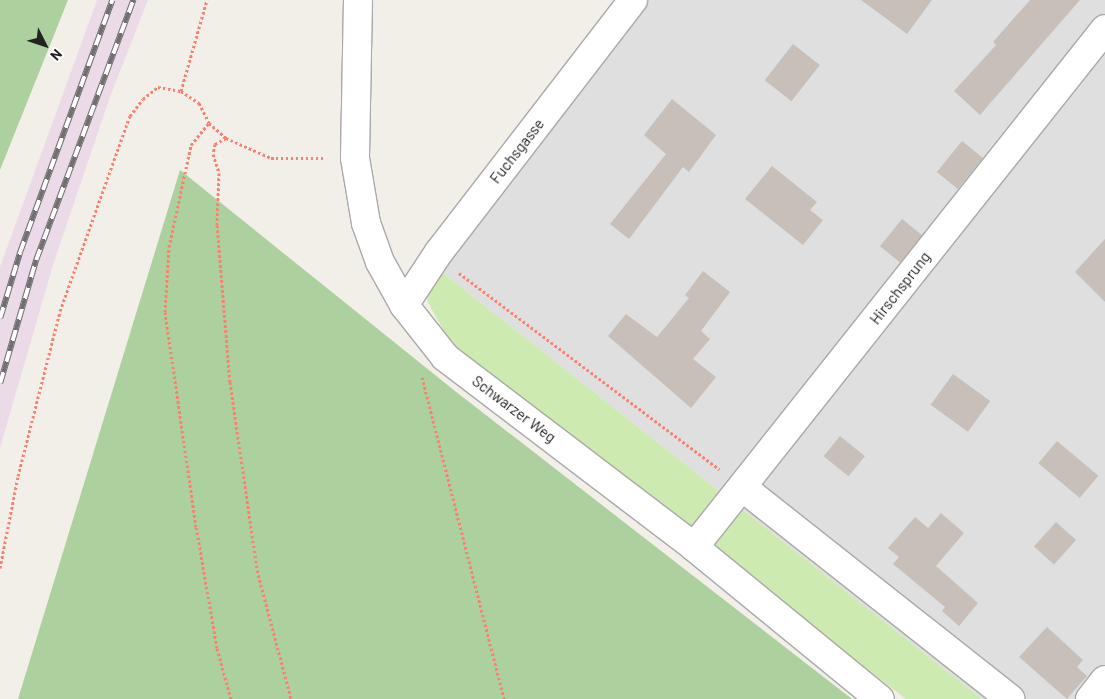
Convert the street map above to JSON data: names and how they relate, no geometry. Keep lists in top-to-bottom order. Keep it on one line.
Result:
{"streets":{"street":["Fuchsgasse","Hirschsprung","Schwarzer Weg"]},"crossings":[["Fuchsgasse","Schwarzer Weg"],["Hirschsprung","Schwarzer Weg"]],"north":"bottom right"}
